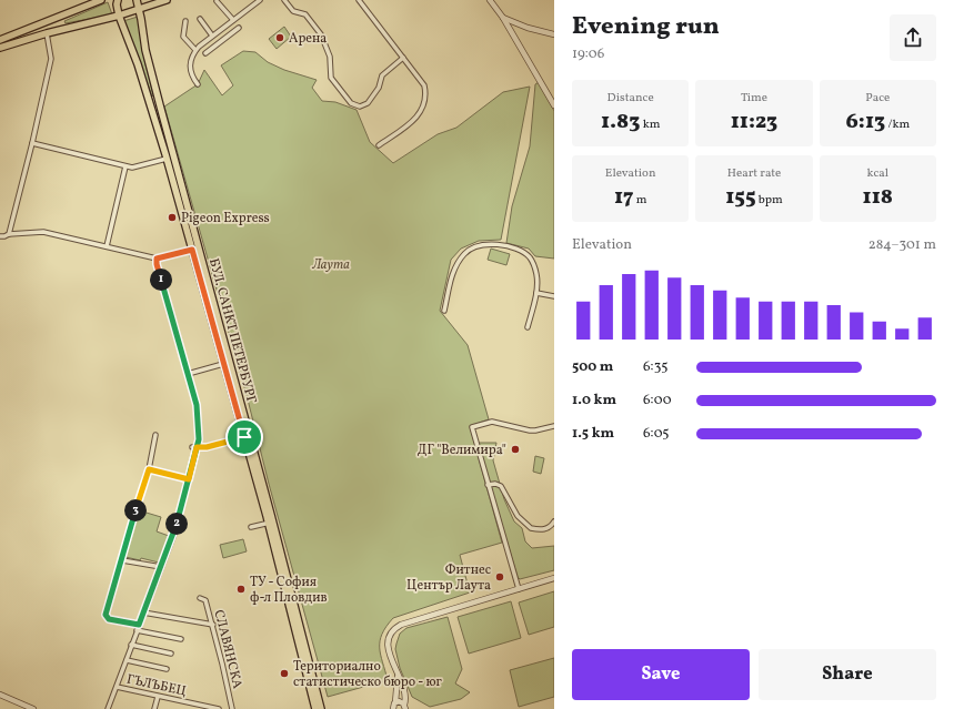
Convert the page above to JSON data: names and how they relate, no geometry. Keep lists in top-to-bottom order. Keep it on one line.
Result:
{"streets":{"main road":["БУЛ. САНКТ ПЕТЕРБУРГ"],"street":["СЛАВЯНСКА","ГЪЛЪБЕЦ"]},"parks":["Лаута"],"places":["Арена","Pigeon Express","ДГ \"Велимира\"","Фитнес Център Лаута","ТУ - София ф-л Пловдив","Териториално статистическо бюро - юг"],"page":{"heading":["Evening run","19:06"],"stats":[["Distance","1.83 km"],["Time","11:23"],["Pace","6:13 /km"],["Elevation","17 m"],["Heart rate","155 bpm"],["kcal","118"]],"chart":["Elevation","284–301 m"],"pins":["1","3","2"],"list":[{"name":"500 m","note":"6:35"},{"name":"1.0 km","note":"6:00"},{"name":"1.5 km","note":"6:05"}],"buttons":["Save","Share"]}}
